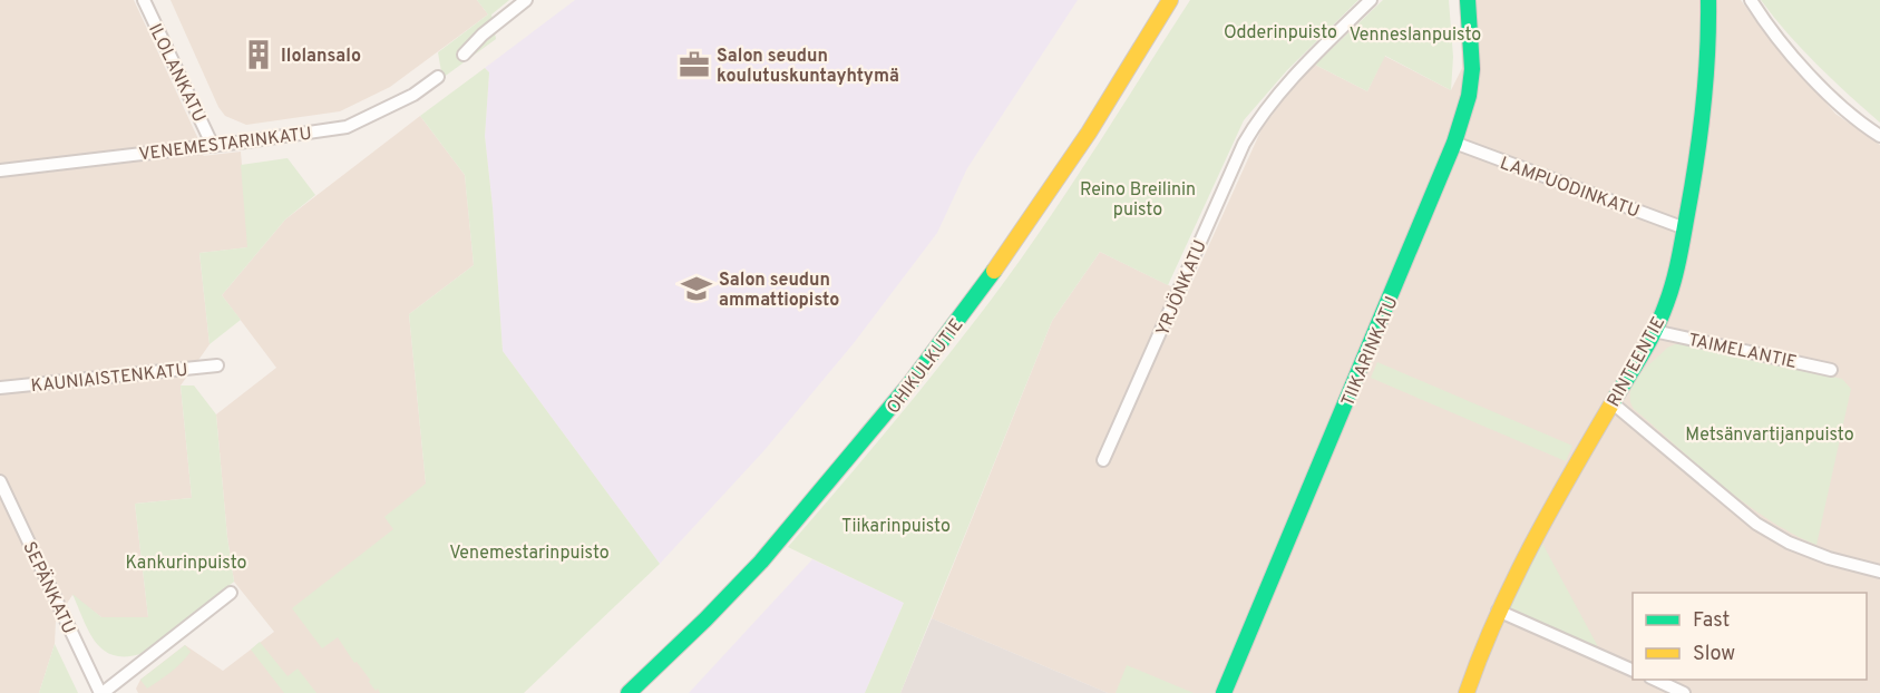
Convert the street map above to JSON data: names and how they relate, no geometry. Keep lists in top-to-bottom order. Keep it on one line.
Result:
{"streets":{"street":["ILOLANKATU","VENEMESTARINKATU","LAMPUODINKATU","YRJÖNKATU","TAIMELANTIE","TIIKARINKATU","RINTEENTIE","OHIKULKUTIE","KAUNIAISTENKATU","SEPÄNKATU"]},"crossings":[["ILOLANKATU","VENEMESTARINKATU"],["LAMPUODINKATU","TIIKARINKATU"],["LAMPUODINKATU","RINTEENTIE"],["TAIMELANTIE","RINTEENTIE"]],"parks":["Odderinpuisto","Venneslanpuisto","Reino Breilinin puisto","Metsänvartijanpuisto","Tiikarinpuisto","Venemestarinpuisto","Kankurinpuisto"],"places":{"building":["Ilolansalo"],"office":["Salon seudun koulutuskuntayhtymä"],"school or university":["Salon seudun ammattiopisto"]},"legend":["Fast","Slow"]}
